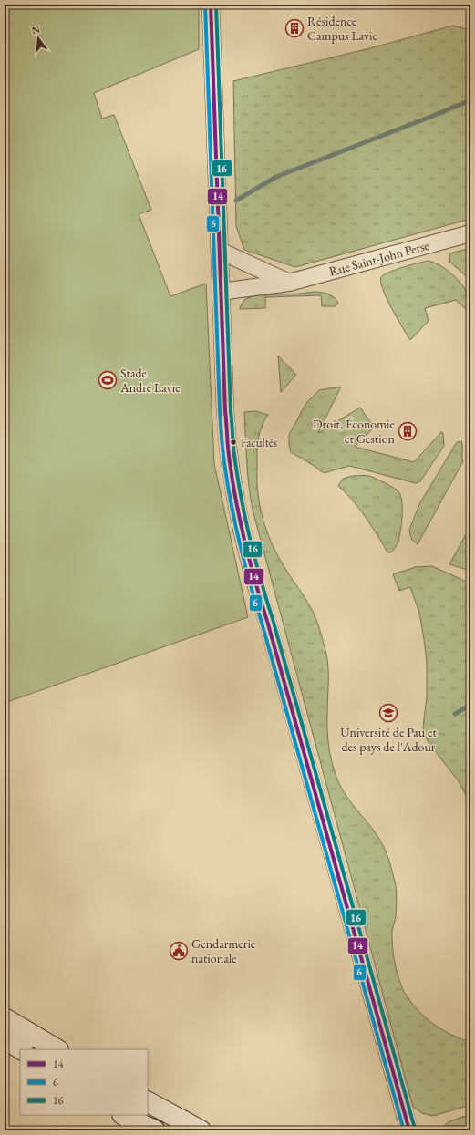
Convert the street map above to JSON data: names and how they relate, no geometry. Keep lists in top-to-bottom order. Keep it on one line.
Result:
{"streets":{"street":["Rue Saint-John Perse"]},"places":{"building":["Résidence Campus Lavie","Droit, Économie et Gestion"],"sports":["Stade André Lavie"],"other":["Facultés"],"school or university":["Université de Pau et des pays de l'Adour"],"public building":["Gendarmerie nationale"]},"lines":["transit line 14","transit line 6","transit line 16"],"legend":["14","6","16"],"north":"top"}
